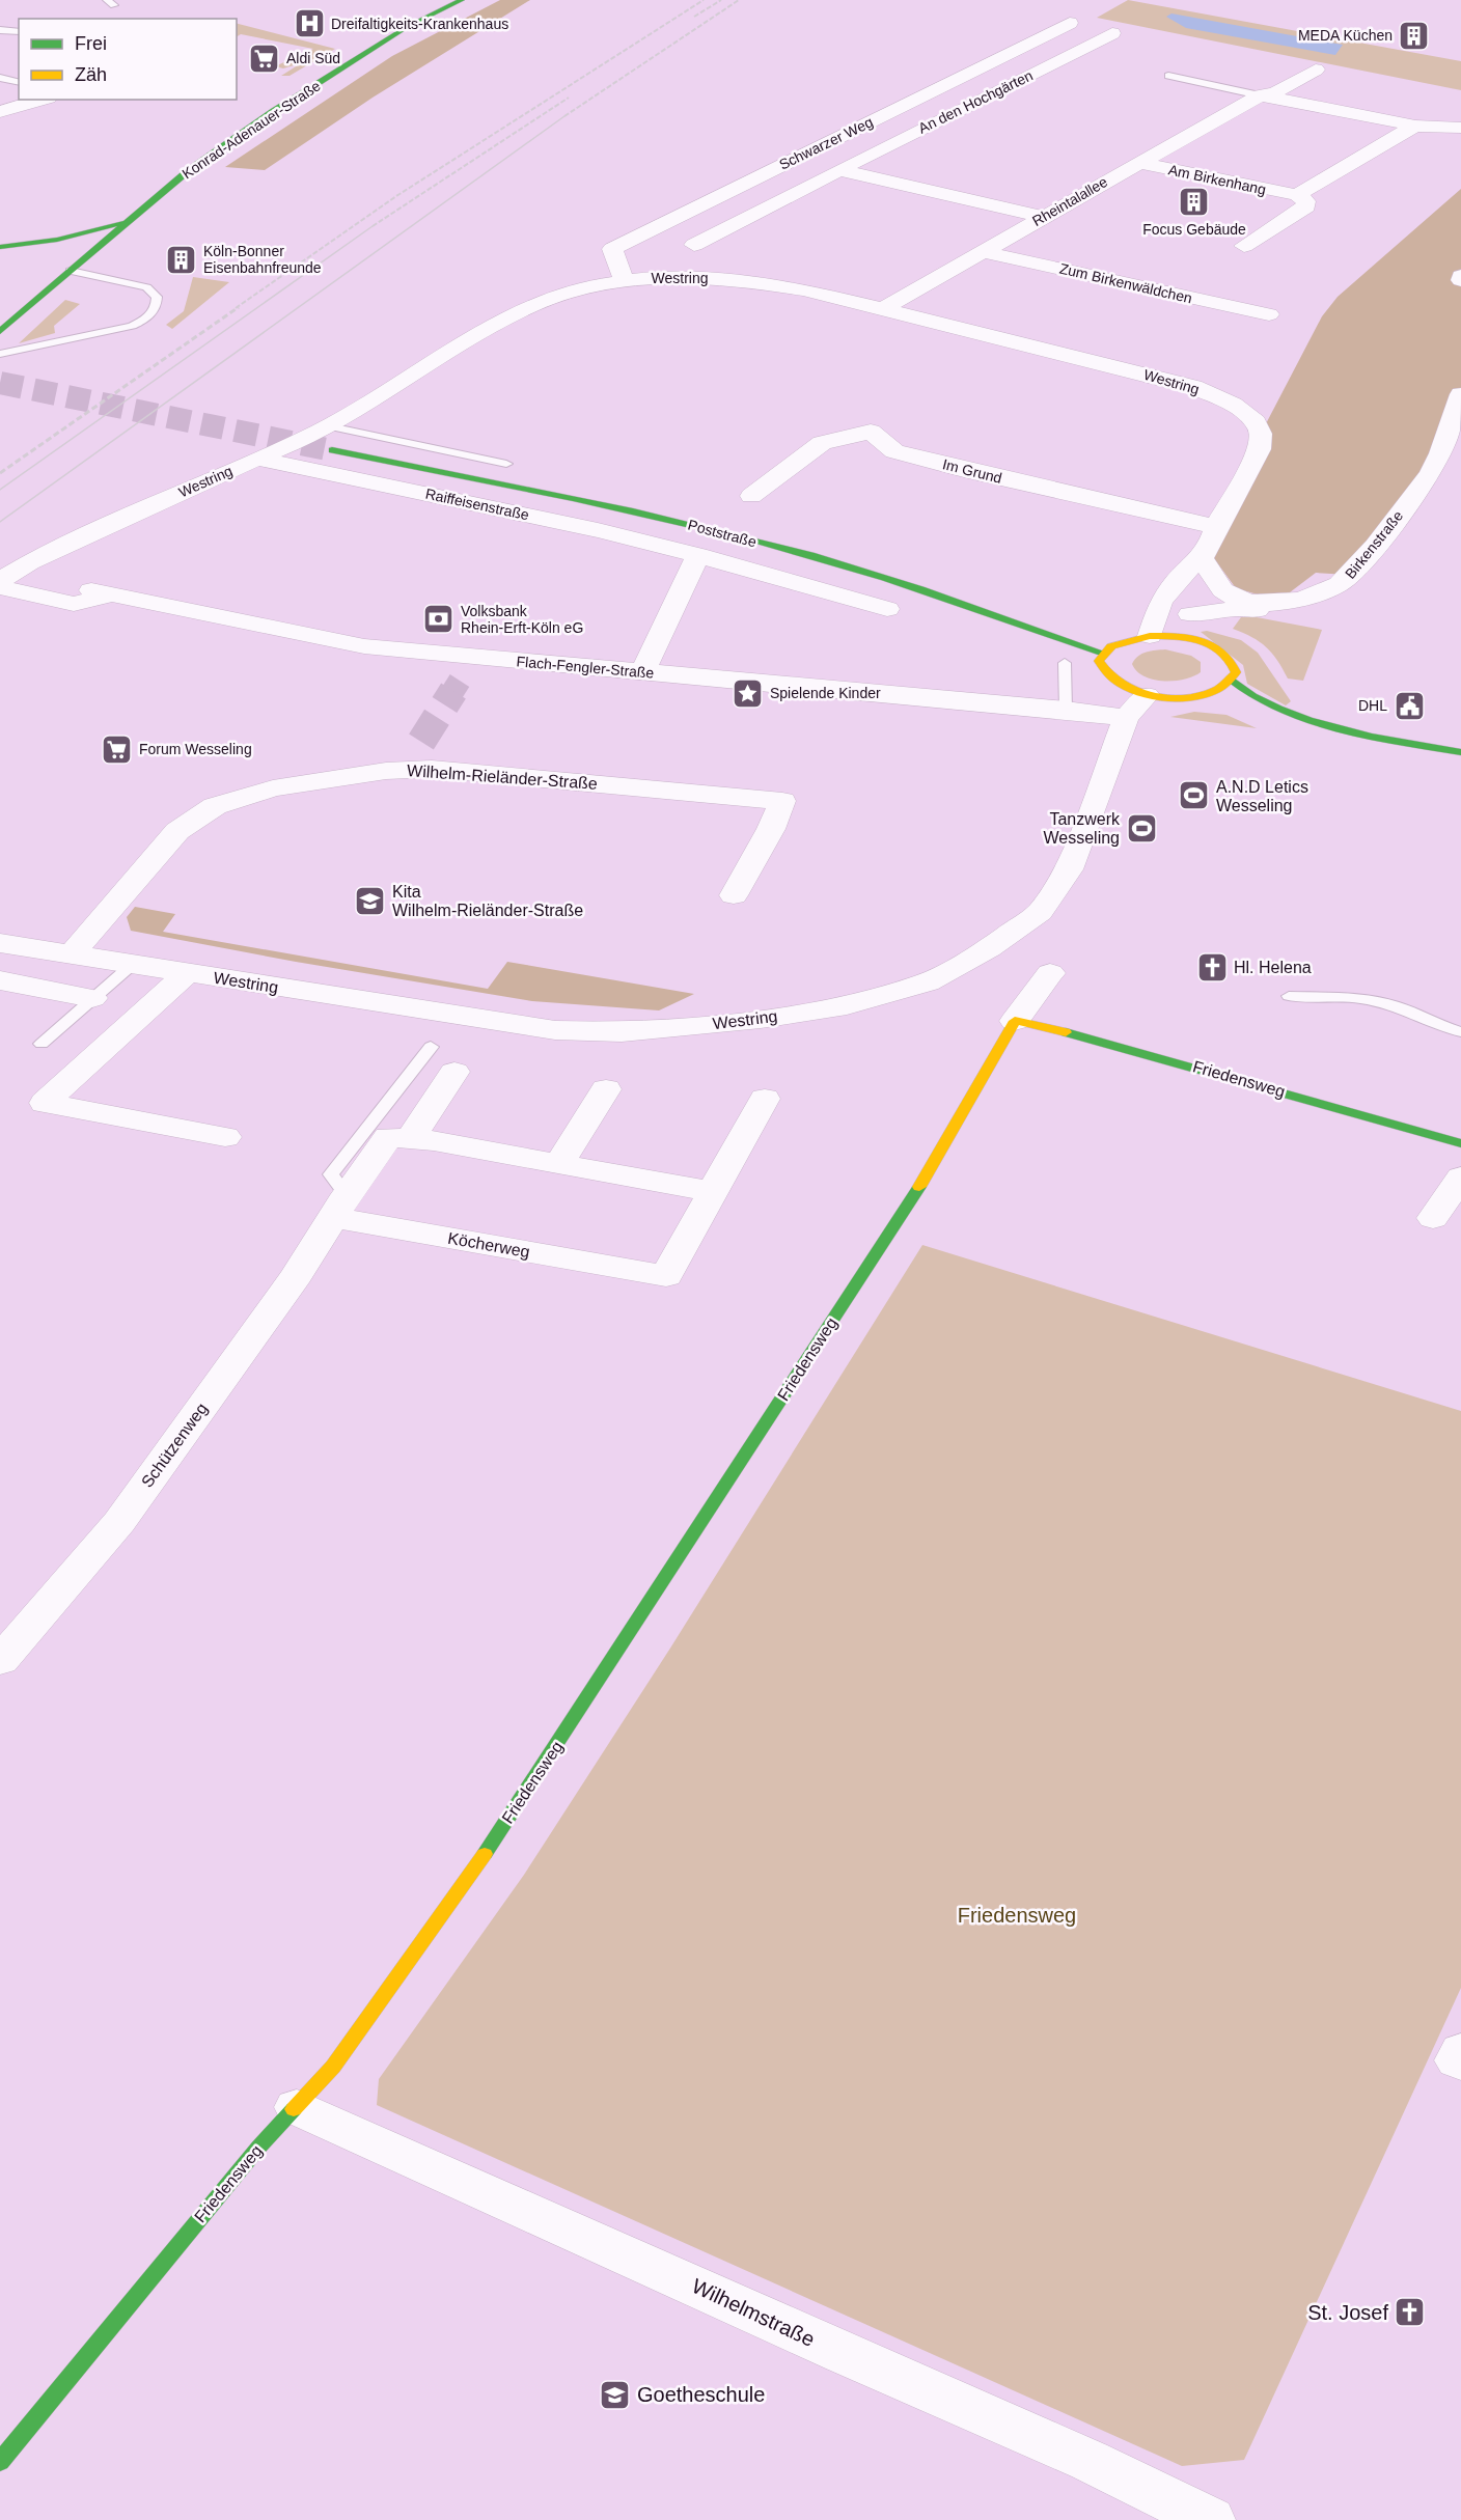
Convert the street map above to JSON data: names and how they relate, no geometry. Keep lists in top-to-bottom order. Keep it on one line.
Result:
{"streets":{"street":["An den Hochgärten","Konrad-Adenauer-Straße","Schwarzer Weg","Am Birkenhang","Rheintalallee","Westring","Zum Birkenwäldchen","Im Grund","Raiffeisenstraße","Poststraße","Birkenstraße","Flach-Fengler-Straße","Wilhelm-Rieländer-Straße","Friedensweg","Köcherweg","Schützenweg","Wilhelmstraße"]},"crossings":[["Schwarzer Weg","Westring"],["Am Birkenhang","Rheintalallee"],["Rheintalallee","Westring"],["Rheintalallee","Zum Birkenwäldchen"],["Westring","Im Grund"],["Westring","Raiffeisenstraße"],["Westring","Birkenstraße"],["Westring","Flach-Fengler-Straße"],["Westring","Wilhelm-Rieländer-Straße"],["Friedensweg","Wilhelmstraße"],["Köcherweg","Schützenweg"]],"parks":["Friedensweg"],"places":{"hospital":["Dreifaltigkeits-Krankenhaus"],"building":["MEDA Küchen","Focus Gebäude","Köln-Bonner Eisenbahnfreunde"],"supermarket":["Aldi Süd","Forum Wesseling"],"bank":["Volksbank Rhein-Erft-Köln eG"],"place":["Spielende Kinder"],"public building":["DHL"],"sports":["A.N.D Letics Wesseling","Tanzwerk Wesseling"],"school or university":["Kita Wilhelm-Rieländer-Straße","Goetheschule"],"church":["Hl. Helena","St. Josef"]},"legend":["Frei","Zäh"]}
